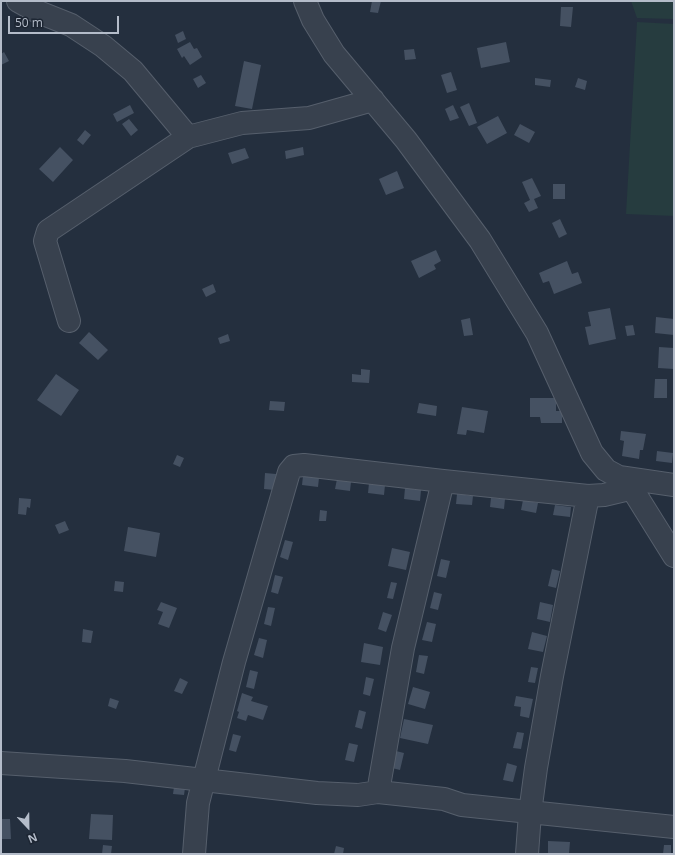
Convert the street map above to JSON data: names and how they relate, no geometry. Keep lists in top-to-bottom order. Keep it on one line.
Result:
{"scale_bar":"50 m","north":"bottom"}
